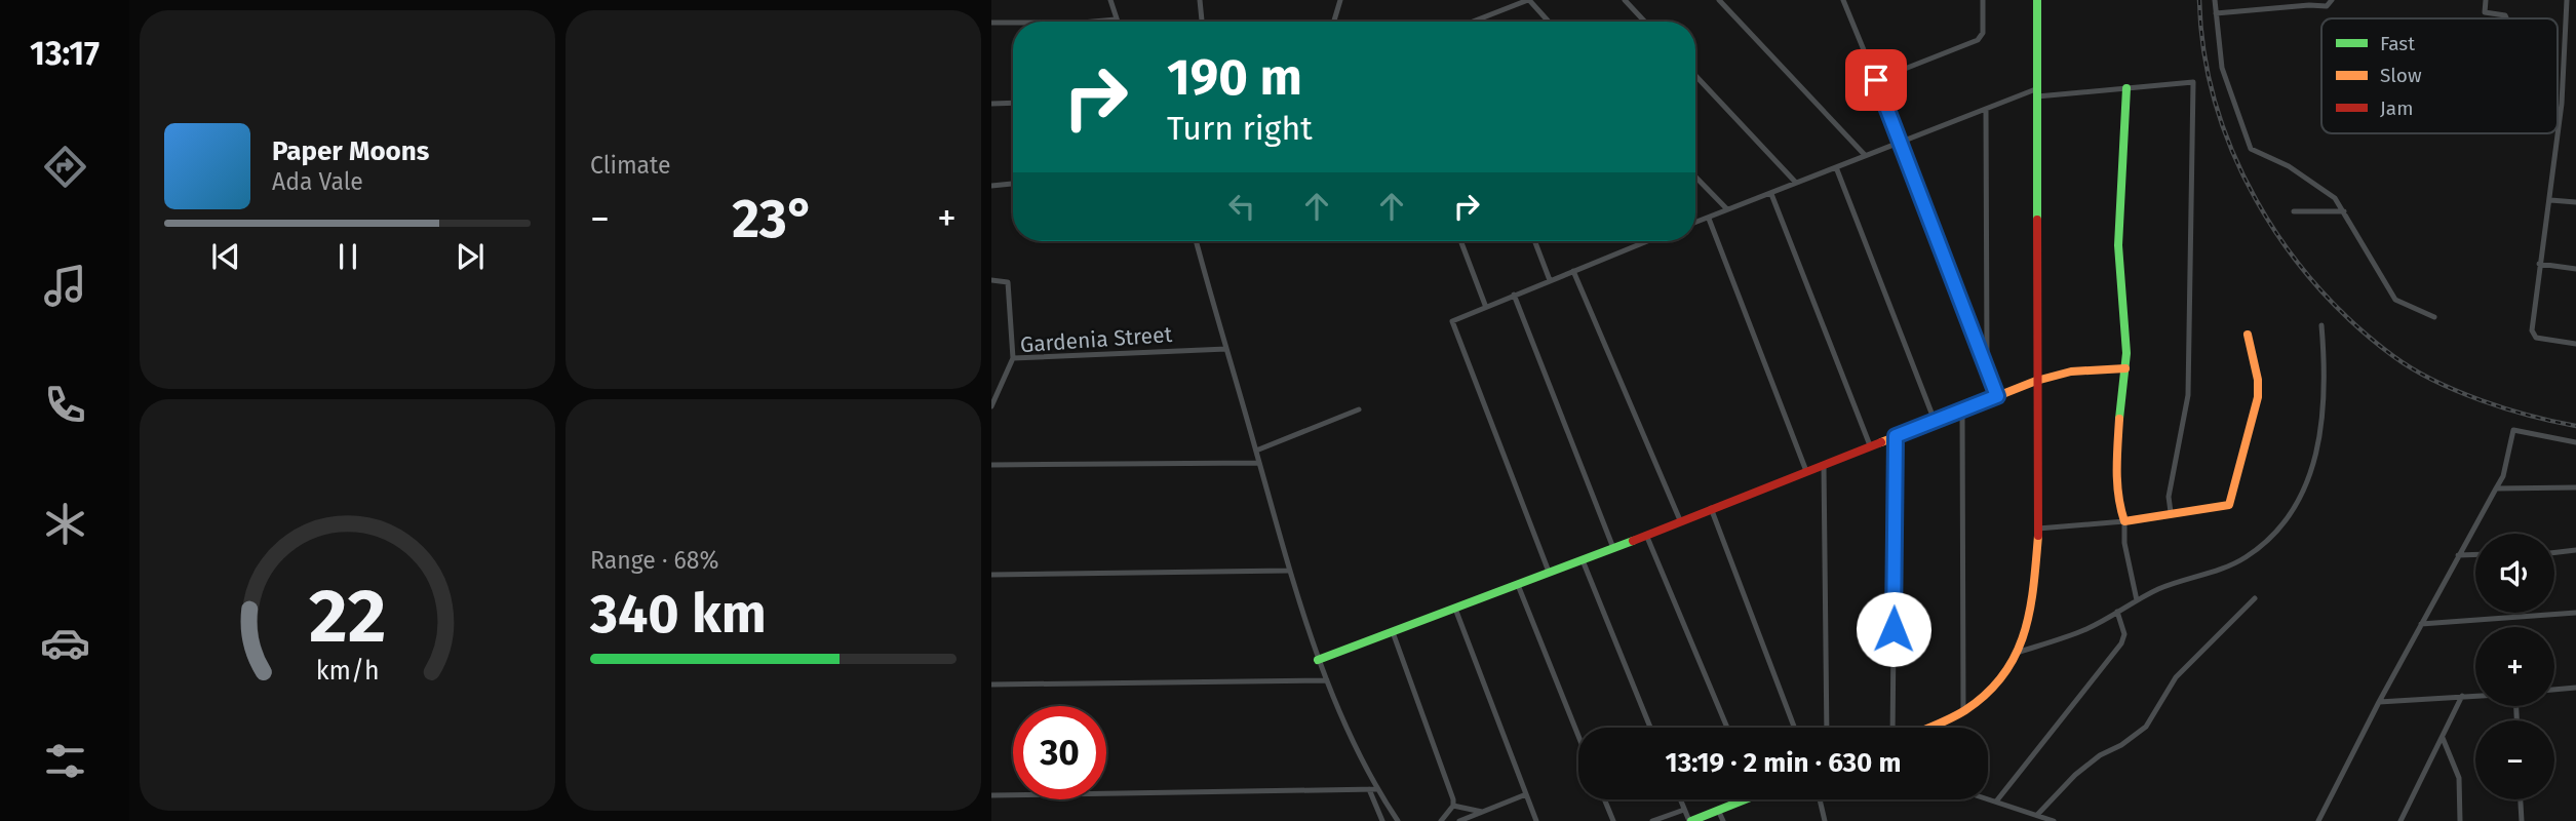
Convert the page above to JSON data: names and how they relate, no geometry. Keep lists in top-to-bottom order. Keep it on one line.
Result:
{"streets":{"street":["Gardenia Street"]},"legend":["Fast","Slow","Jam"],"page":{"tabs":"13:17","tile":["Climate",["Range · 68%","340 km"]],"turn":["190 m","Turn right"],"song":["Paper Moons","Ada Vale"],"heat":["−","23°","+"],"map_buttons":["+","−"],"limit":"30","trip":"13:19 · 2 min · 630 m","gauge":["22","km/h"]}}
